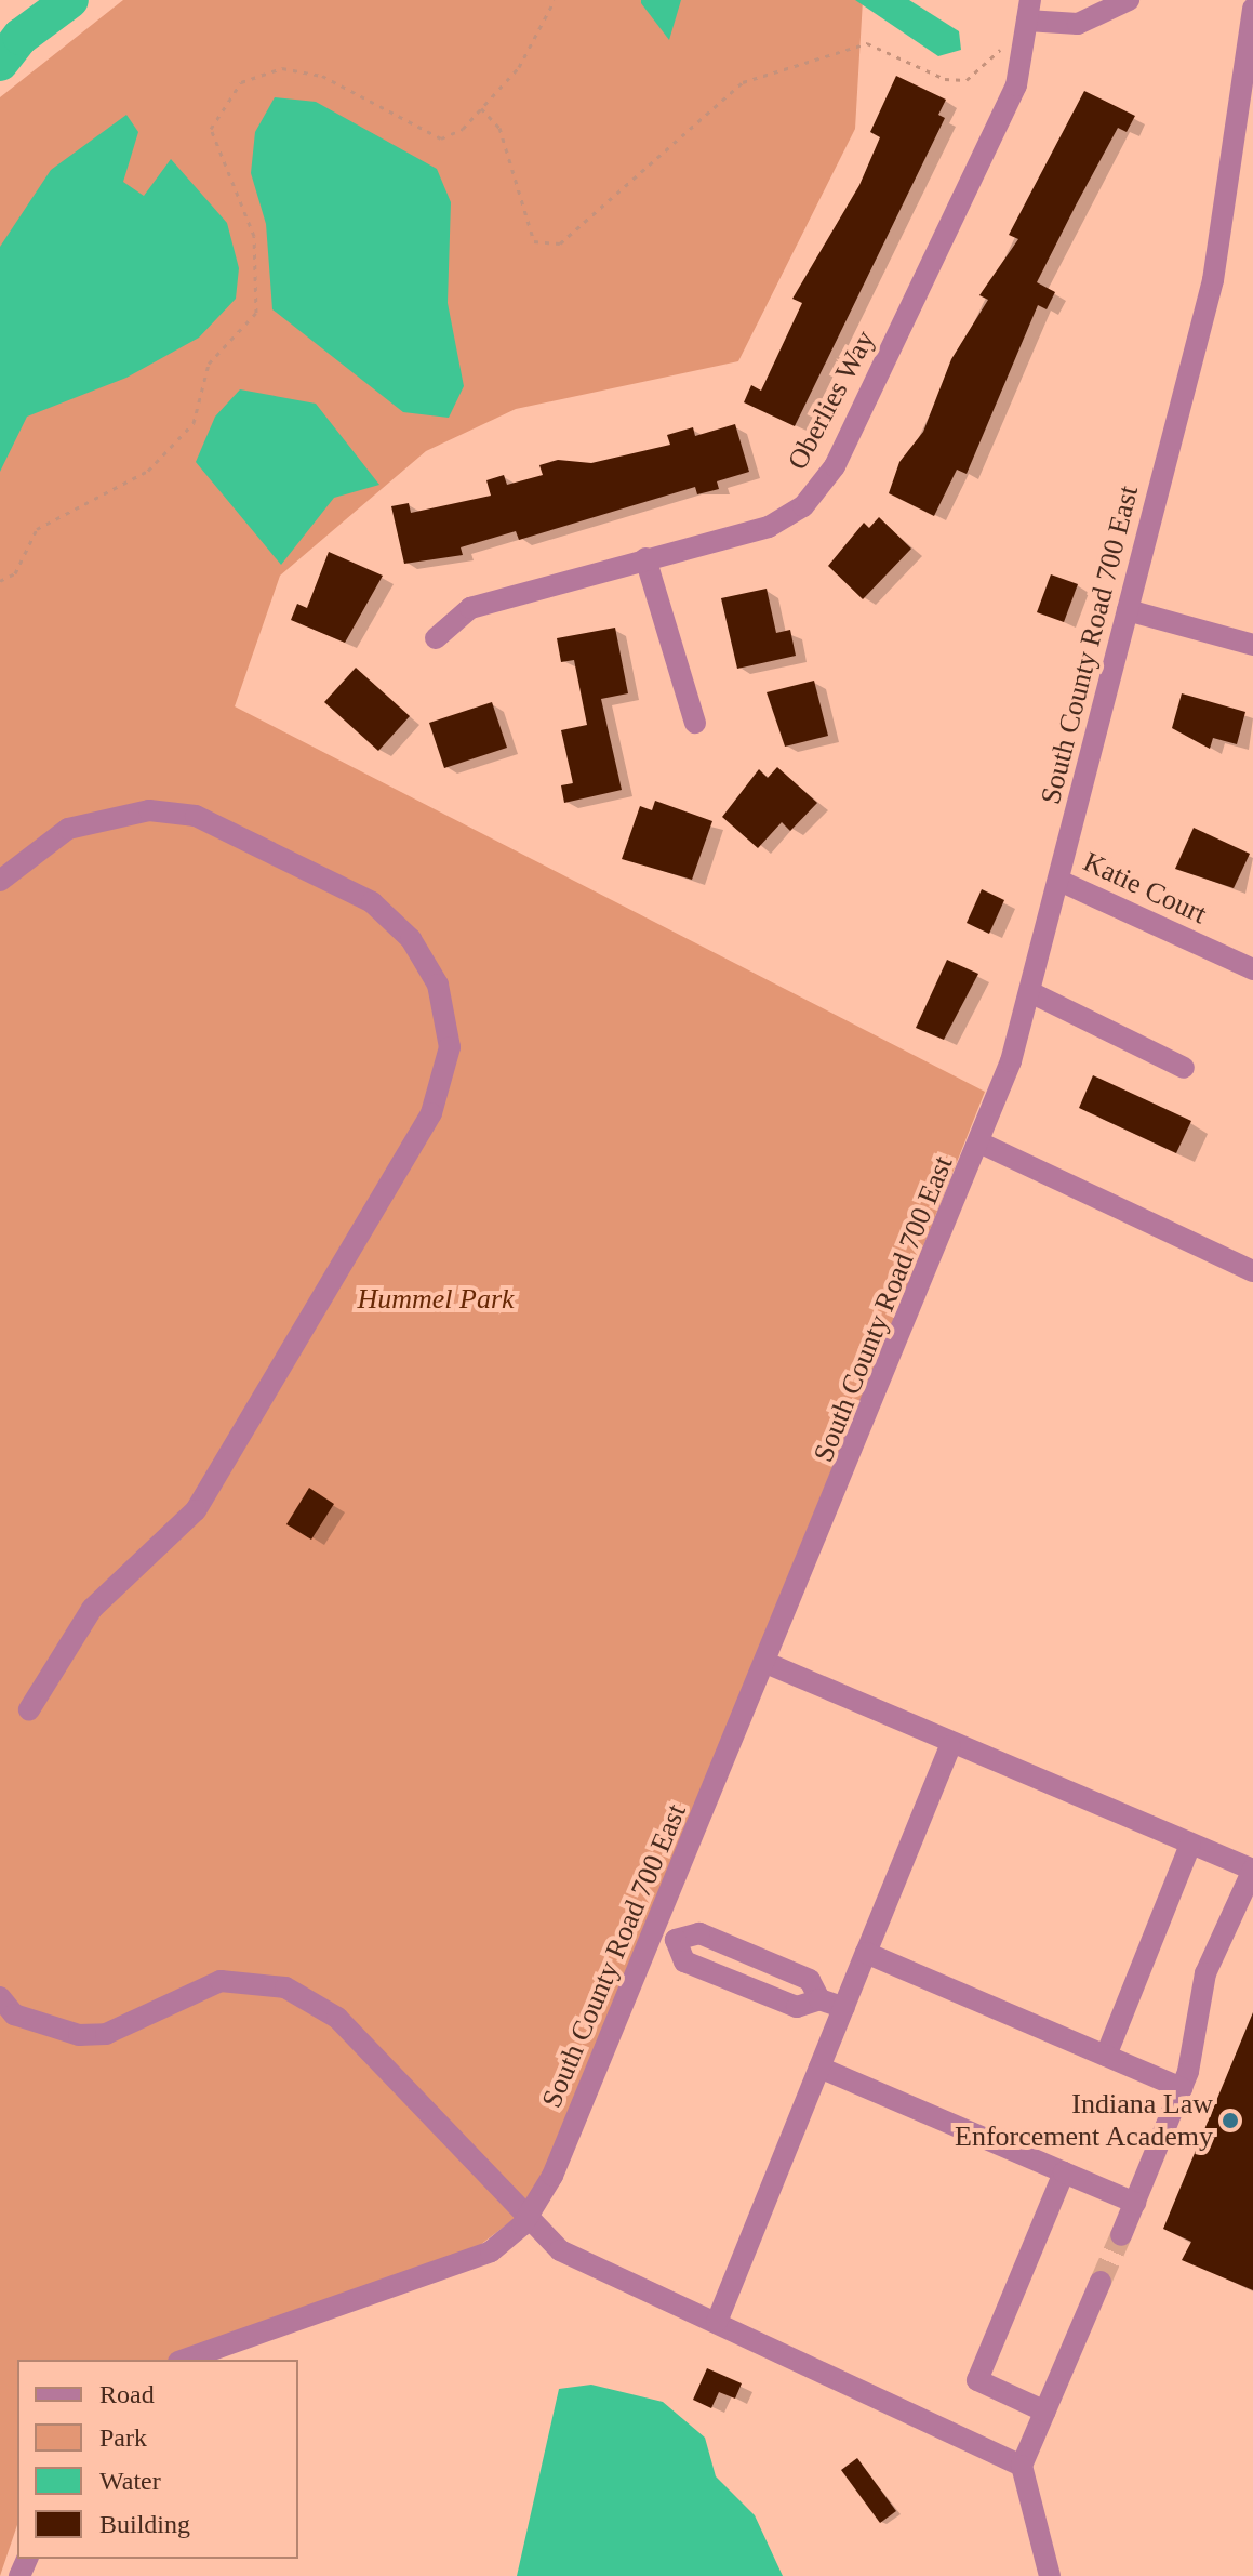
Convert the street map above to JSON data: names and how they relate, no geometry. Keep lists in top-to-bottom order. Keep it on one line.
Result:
{"streets":{"street":["Oberlies Way","South County Road 700 East","Katie Court"]},"crossings":[["South County Road 700 East","Katie Court"]],"parks":["Hummel Park"],"places":["Indiana Law Enforcement Academy"],"legend":["Road","Park","Water","Building"]}
